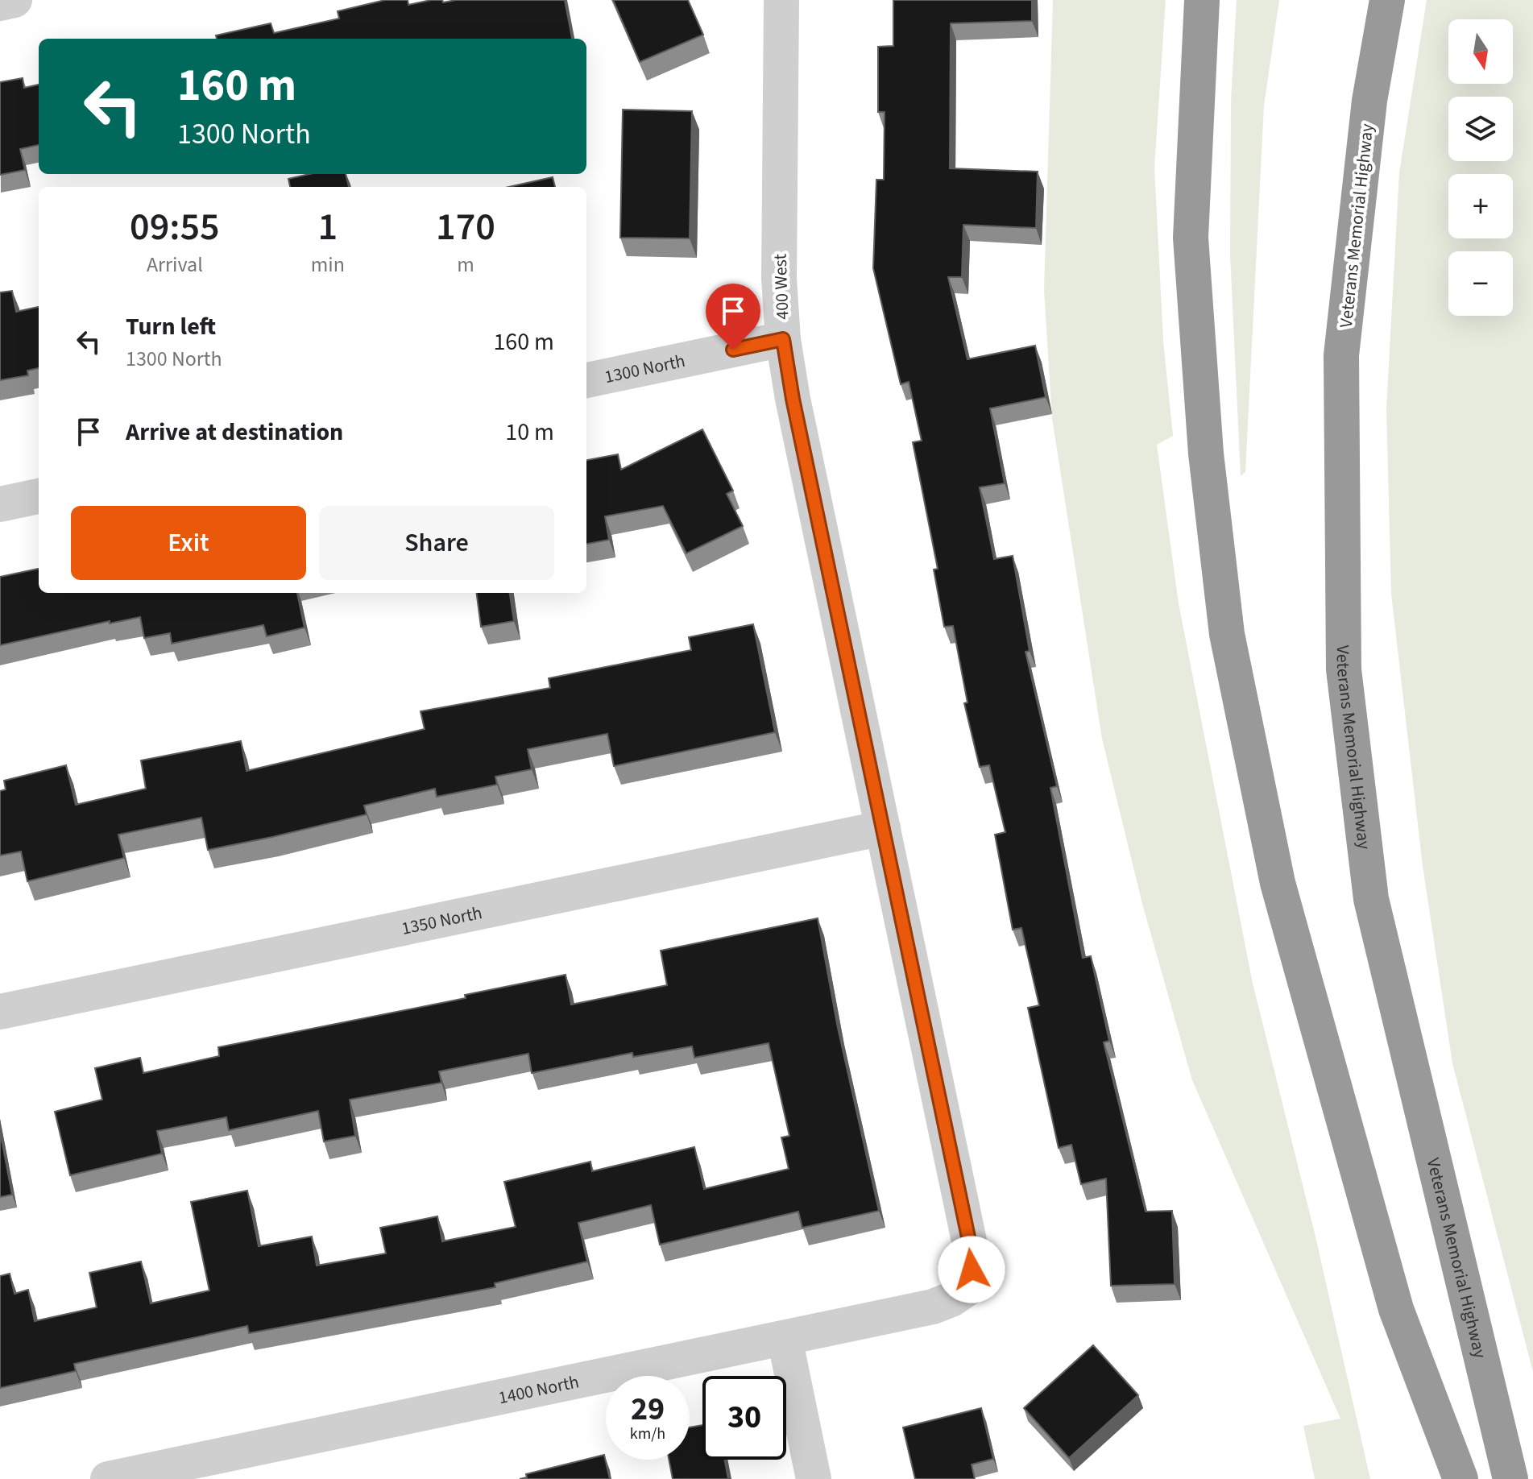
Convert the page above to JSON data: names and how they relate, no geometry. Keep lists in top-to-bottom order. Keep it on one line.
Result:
{"streets":{"highway":["Veterans Memorial Highway"],"street":["400 West","1300 North","1350 North","1400 North"]},"crossings":[["400 West","1300 North"],["400 West","1350 North"],["400 West","1400 North"]],"north":"bottom","page":{"map_buttons":["+","−"],"turn":["160 m","1300 North"],"eta":["09:55","Arrival","1","min","170","m"],"list":[{"name":"Turn left","note":"1300 North","value":"160 m"},{"name":"Arrive at destination","value":"10 m"}],"buttons":["Exit","Share"],"speed":"29 km/h","limit":"30"}}
